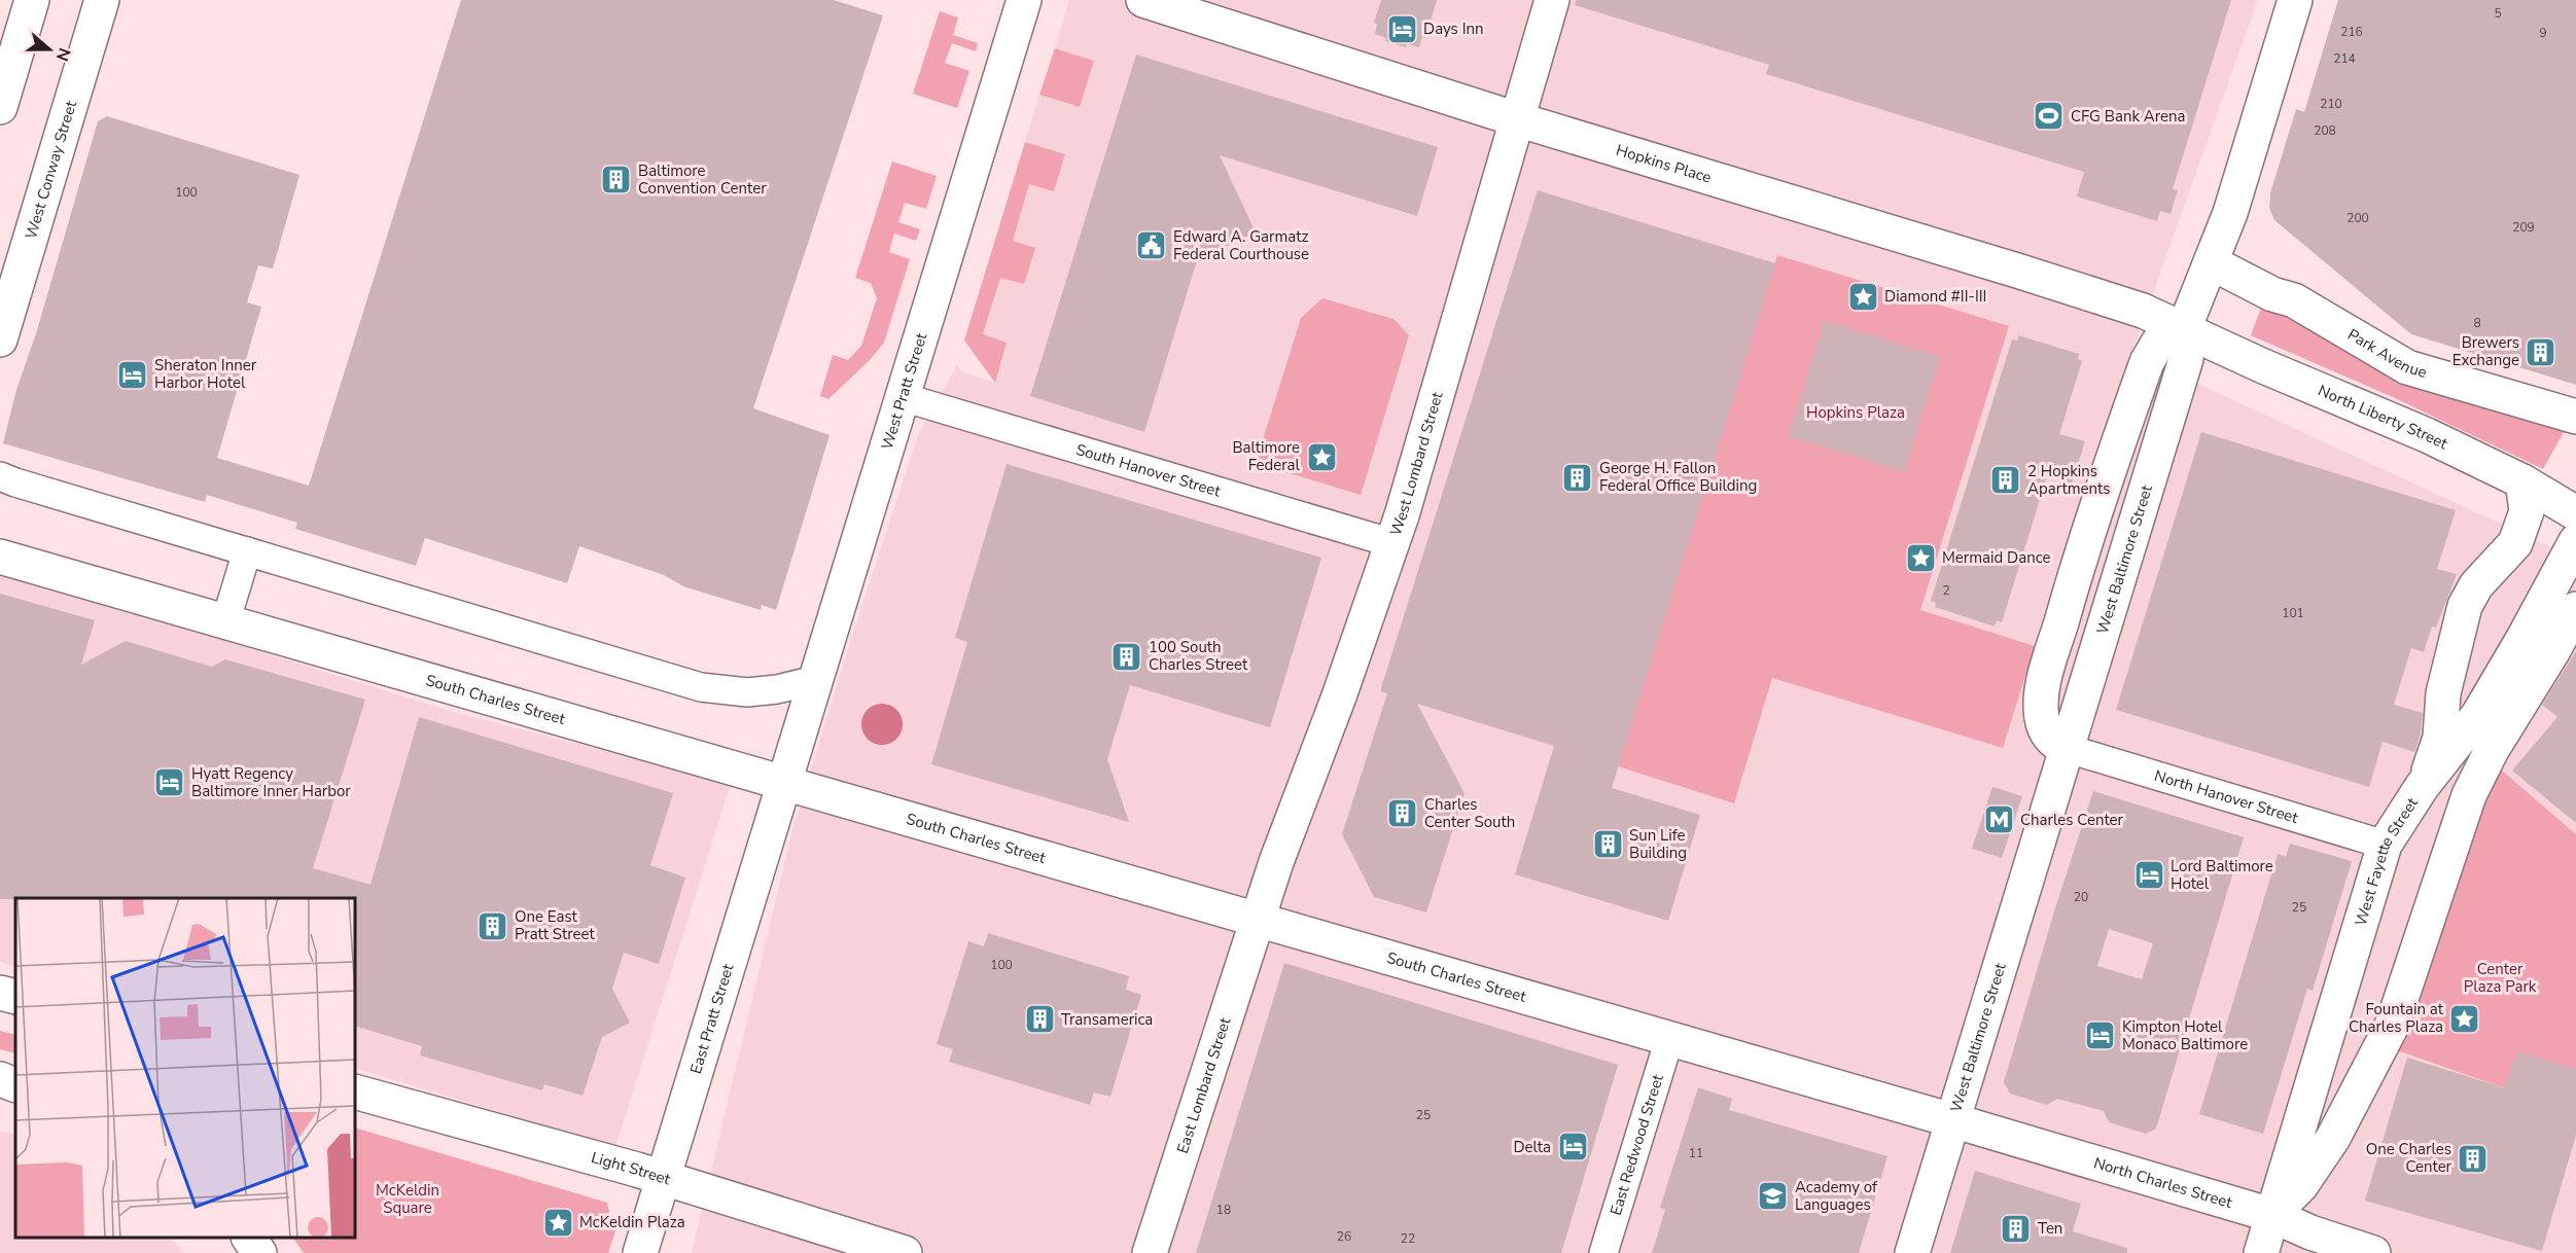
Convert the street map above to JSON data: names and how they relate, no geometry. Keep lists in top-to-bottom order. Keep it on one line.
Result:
{"streets":{"main road":["Hopkins Place","West Conway Street","Park Avenue","West Pratt Street","North Liberty Street","West Lombard Street","West Baltimore Street","South Charles Street","West Fayette Street","East Pratt Street","East Lombard Street","Light Street","North Charles Street"],"street":["South Hanover Street","North Hanover Street","East Redwood Street"]},"crossings":[["Hopkins Place","North Liberty Street"],["Hopkins Place","West Lombard Street"],["Hopkins Place","West Baltimore Street"],["Park Avenue","West Baltimore Street"],["West Pratt Street","South Hanover Street"],["West Pratt Street","South Charles Street"],["West Pratt Street","East Pratt Street"],["North Liberty Street","West Baltimore Street"],["West Lombard Street","South Hanover Street"],["West Lombard Street","South Charles Street"],["West Lombard Street","East Lombard Street"],["West Baltimore Street","South Charles Street"],["West Baltimore Street","North Hanover Street"],["West Baltimore Street","North Charles Street"],["South Charles Street","East Pratt Street"],["South Charles Street","East Lombard Street"],["South Charles Street","East Redwood Street"],["South Charles Street","North Charles Street"],["North Hanover Street","West Fayette Street"],["West Fayette Street","North Charles Street"],["East Pratt Street","Light Street"]],"parks":["Hopkins Plaza","Center Plaza Park","McKeldin Square"],"places":{"hotel":["Days Inn","Sheraton Inner Harbor Hotel","Hyatt Regency Baltimore Inner Harbor","Lord Baltimore Hotel","Kimpton Hotel Monaco Baltimore","Delta"],"sports":["CFG Bank Arena"],"building":["Baltimore Convention Center","Brewers Exchange","George H. Fallon Federal Office Building","2 Hopkins Apartments","100 South Charles Street","Charles Center South","Sun Life Building","One East Pratt Street","Transamerica","One Charles Center","Ten"],"public building":["Edward A. Garmatz Federal Courthouse"],"place":["Diamond #II-III","Baltimore Federal","Mermaid Dance","Fountain at Charles Plaza","McKeldin Plaza"],"metro station":["Charles Center"],"school or university":["Academy of Languages"]},"house_numbers":["5","216","9","214","210","208","100","200","209","8","2","101","20","25","100","25","11","18","26","22"],"north":"right"}
